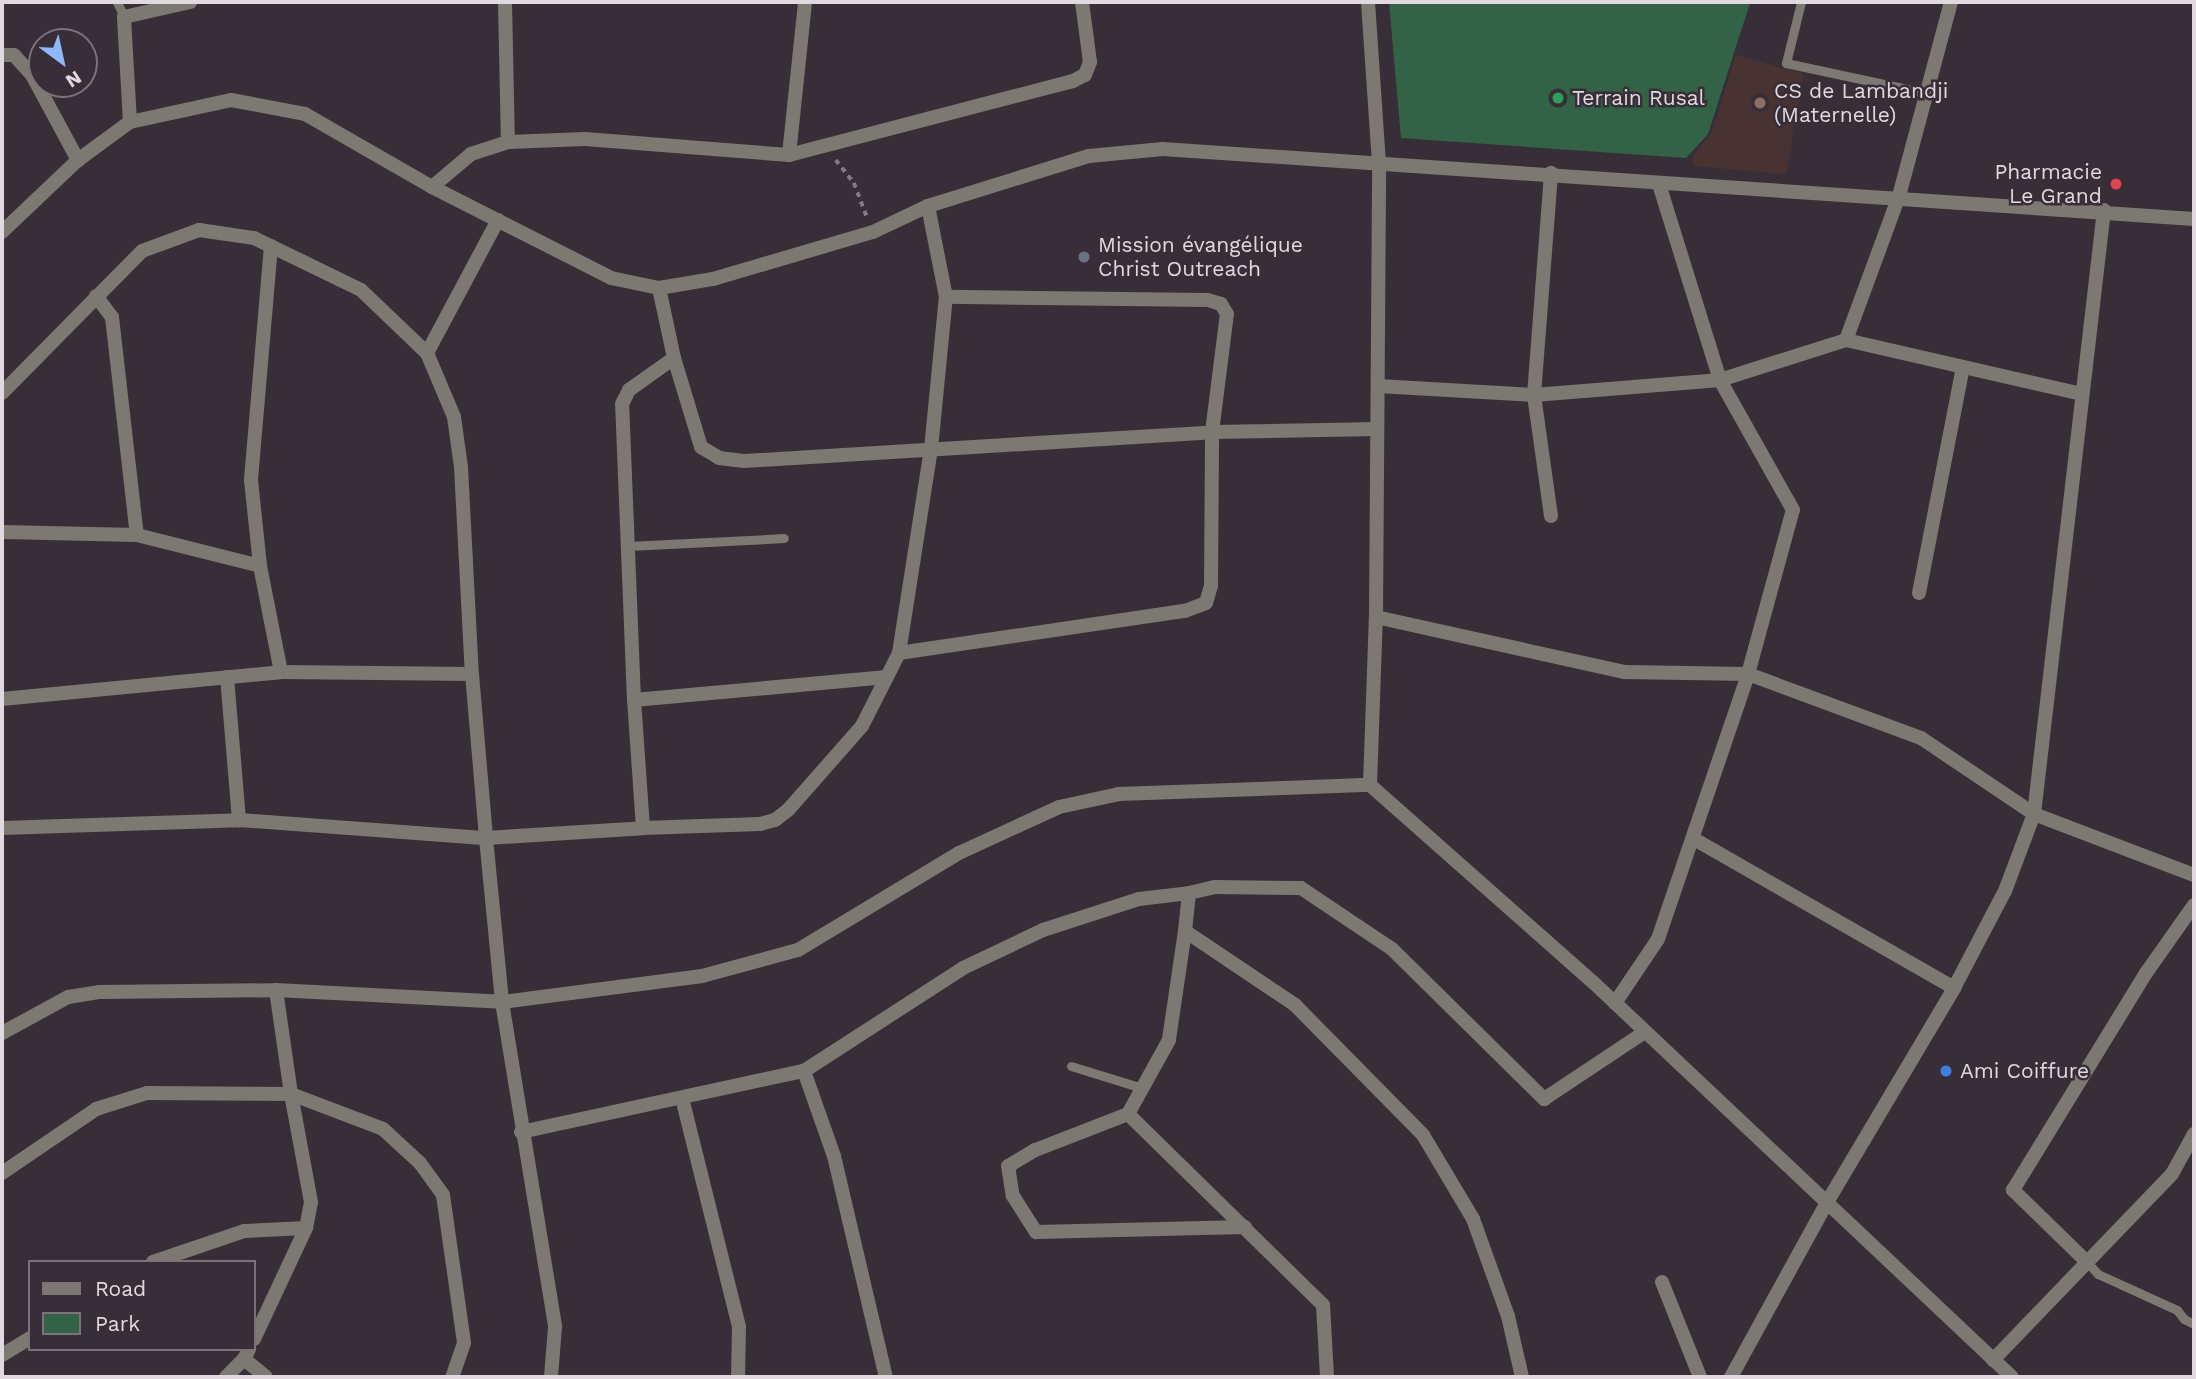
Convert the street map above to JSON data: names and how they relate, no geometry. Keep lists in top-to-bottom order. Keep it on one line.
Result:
{"places":["Terrain Rusal","CS de Lambandji (Maternelle)","Pharmacie Le Grand","Mission évangélique Christ Outreach","Ami Coiffure"],"legend":["Road","Park"],"north":"bottom right"}
